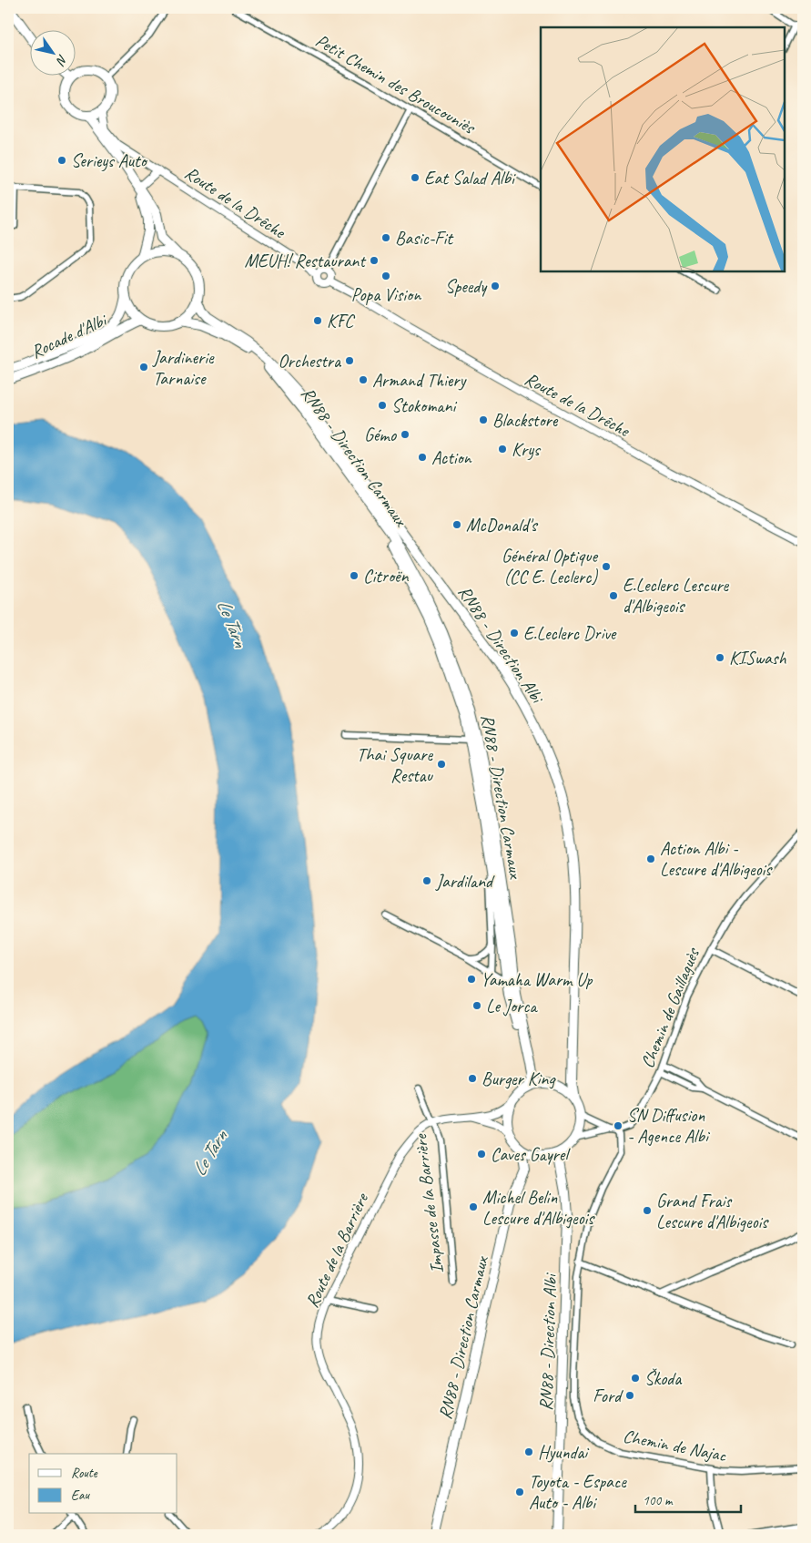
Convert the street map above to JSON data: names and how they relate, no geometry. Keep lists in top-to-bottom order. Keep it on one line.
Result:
{"streets":{"main road":["Rocade d'Albi","RN88 - Direction Carmaux","RN88 - Direction Albi"],"street":["Petit Chemin des Broucouniès","Route de la Drêche","Chemin de Gaillaguès","Impasse de la Barrière","Route de la Barrière","Chemin de Najac"]},"crossings":[["Rocade d'Albi","RN88 - Direction Carmaux"],["Rocade d'Albi","RN88 - Direction Albi"],["RN88 - Direction Carmaux","RN88 - Direction Albi"],["RN88 - Direction Carmaux","Route de la Barrière"],["RN88 - Direction Albi","Route de la Barrière"],["Chemin de Gaillaguès","Chemin de Najac"],["Impasse de la Barrière","Route de la Barrière"]],"water":["Le Tarn"],"places":["Serieys Auto","Eat Salad Albi","Basic-Fit","MEUH! Restaurant","Popa Vision","Speedy","KFC","Orchestra","Jardinerie Tarnaise","Armand Thiery","Stokomani","Blackstore","Gémo","Krys","Action","McDonald's","Général Optique (CC E. Leclerc)","Citroën","E.Leclerc Lescure d'Albigeois","E.Leclerc Drive","KISwash","Thai Square Restau","Action Albi - Lescure d'Albigeois","Jardiland","Yamaha Warm Up","Le Jorca","Burger King","SN Diffusion - Agence Albi","Caves Gayrel","Michel Belin Lescure d'Albigeois","Grand Frais Lescure d'Albigeois","Škoda","Ford","Hyundai","Toyota - Espace Auto - Albi"],"legend":["Route","Eau"],"scale_bar":"100 m","north":"bottom right"}
